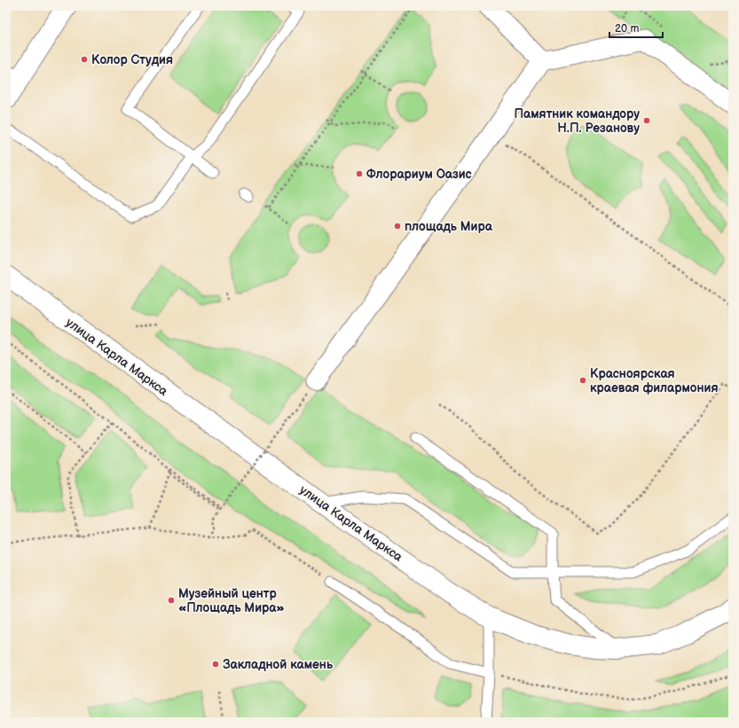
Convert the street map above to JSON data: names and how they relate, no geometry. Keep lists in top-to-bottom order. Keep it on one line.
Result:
{"streets":{"main road":["улица Карла Маркса"]},"places":["Колор Студия","Памятник командору Н.П. Резанову","Флорариум Оазис","площадь Мира","Красноярская краевая филармония","Музейный центр «Площадь Мира»","Закладной камень"],"scale_bar":"20 m"}
